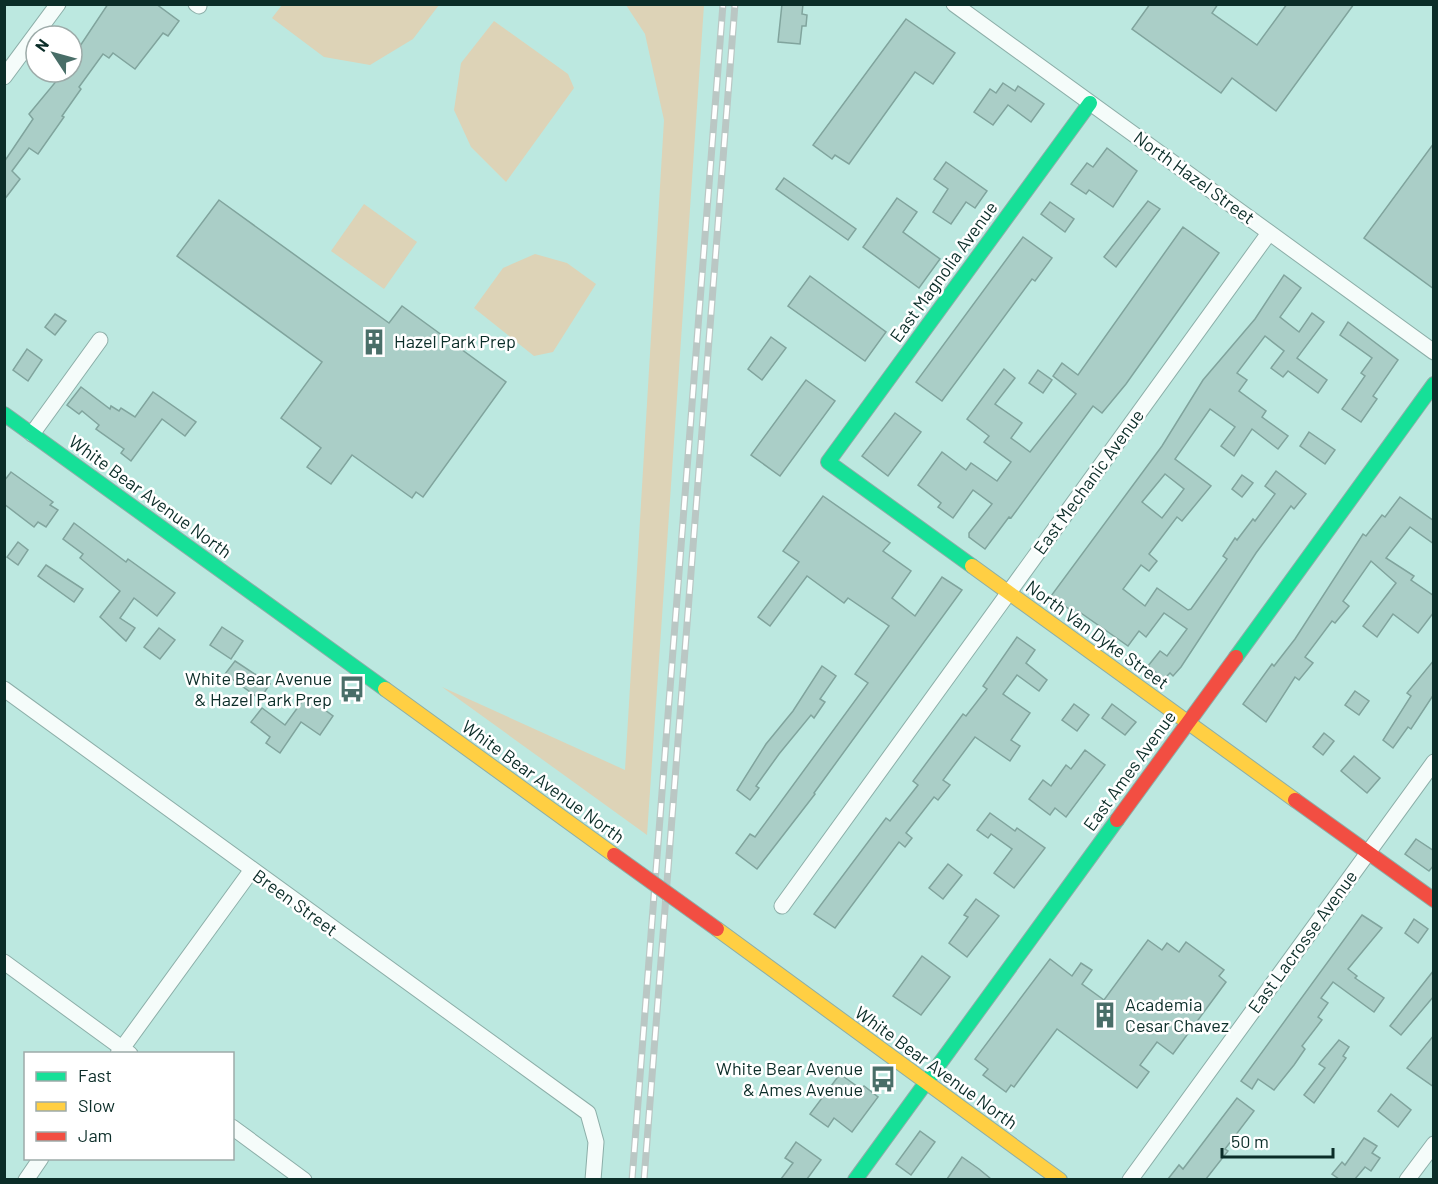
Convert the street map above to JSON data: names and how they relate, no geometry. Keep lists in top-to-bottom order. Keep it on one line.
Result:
{"streets":{"street":["North Hazel Street","East Magnolia Avenue","East Mechanic Avenue","White Bear Avenue North","North Van Dyke Street","East Ames Avenue","Breen Street","East Lacrosse Avenue"]},"crossings":[["North Hazel Street","East Magnolia Avenue"],["North Hazel Street","East Mechanic Avenue"],["East Magnolia Avenue","North Van Dyke Street"],["East Mechanic Avenue","North Van Dyke Street"],["White Bear Avenue North","East Ames Avenue"],["North Van Dyke Street","East Ames Avenue"],["North Van Dyke Street","East Lacrosse Avenue"]],"places":{"building":["Hazel Park Prep","Academia Cesar Chavez"],"bus stop":["White Bear Avenue & Hazel Park Prep","White Bear Avenue & Ames Avenue"]},"legend":["Fast","Slow","Jam"],"scale_bar":"50 m","north":"top left"}
